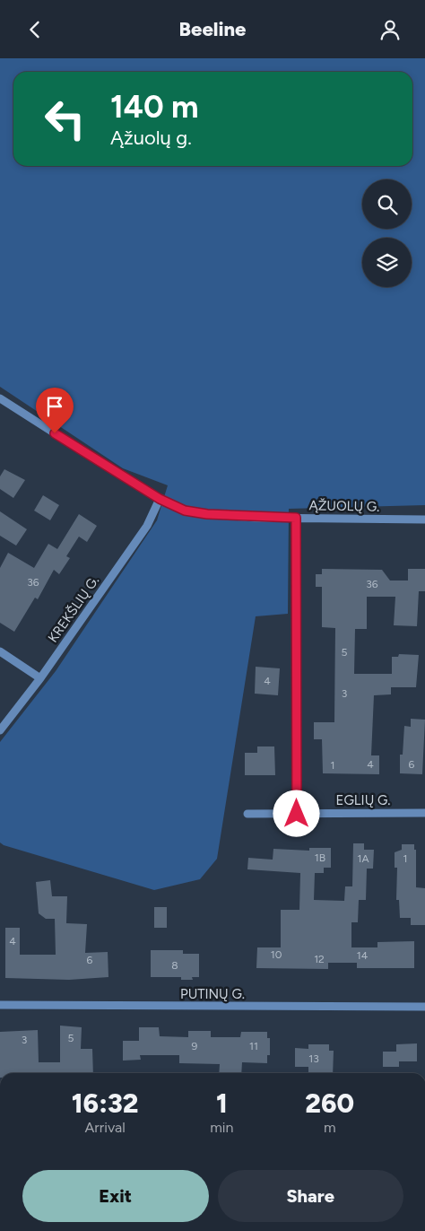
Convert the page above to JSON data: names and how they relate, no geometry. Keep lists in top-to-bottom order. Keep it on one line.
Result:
{"streets":{"street":["ĄŽUOLŲ G.","KREKŠLIŲ G.","EGLIŲ G.","PUTINŲ G."]},"crossings":[["ĄŽUOLŲ G.","KREKŠLIŲ G."]],"house_numbers":["36","36","5","4","3","4","6","1","1B","1A","1","4","10","14","12","6","8","5","3","9","11","13"],"page":{"header":"Beeline","turn":["140 m","Ąžuolų g."],"eta":["16:32","Arrival","1","min","260","m"],"buttons":["Exit","Share"]}}
